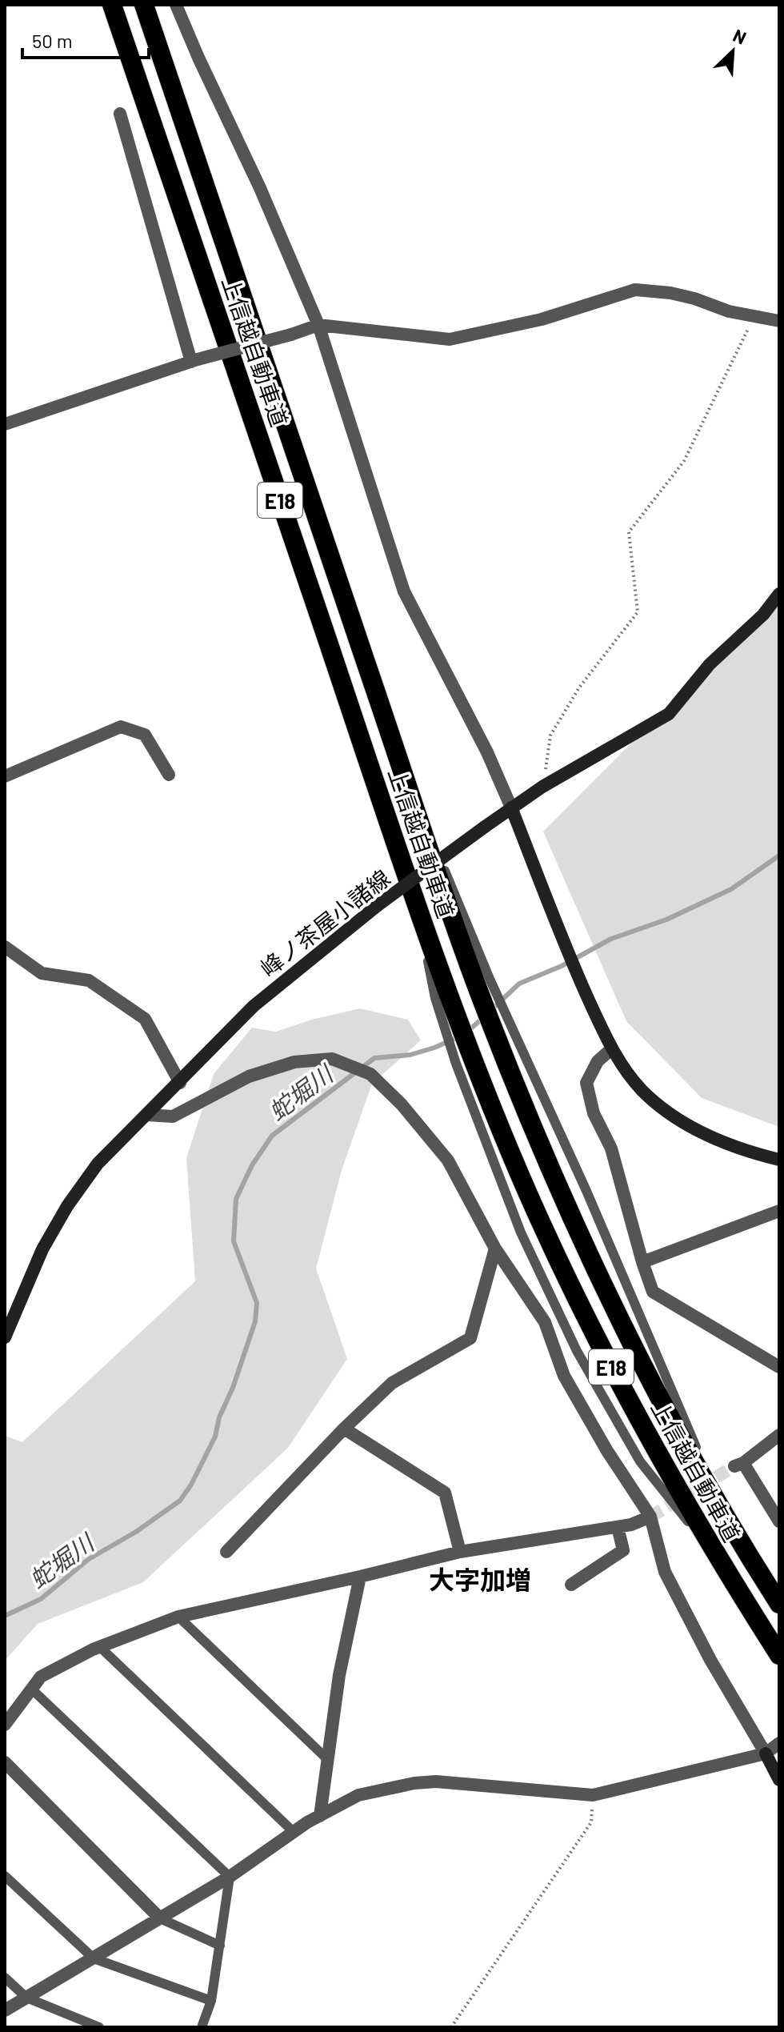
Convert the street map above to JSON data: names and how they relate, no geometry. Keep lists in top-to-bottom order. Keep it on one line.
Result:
{"streets":{"highway":["上信越自動車道","E18"],"main road":["峰ノ茶屋小諸線"]},"districts":["大字加増"],"water":["蛇堀川"],"scale_bar":"50 m","north":"top right"}
